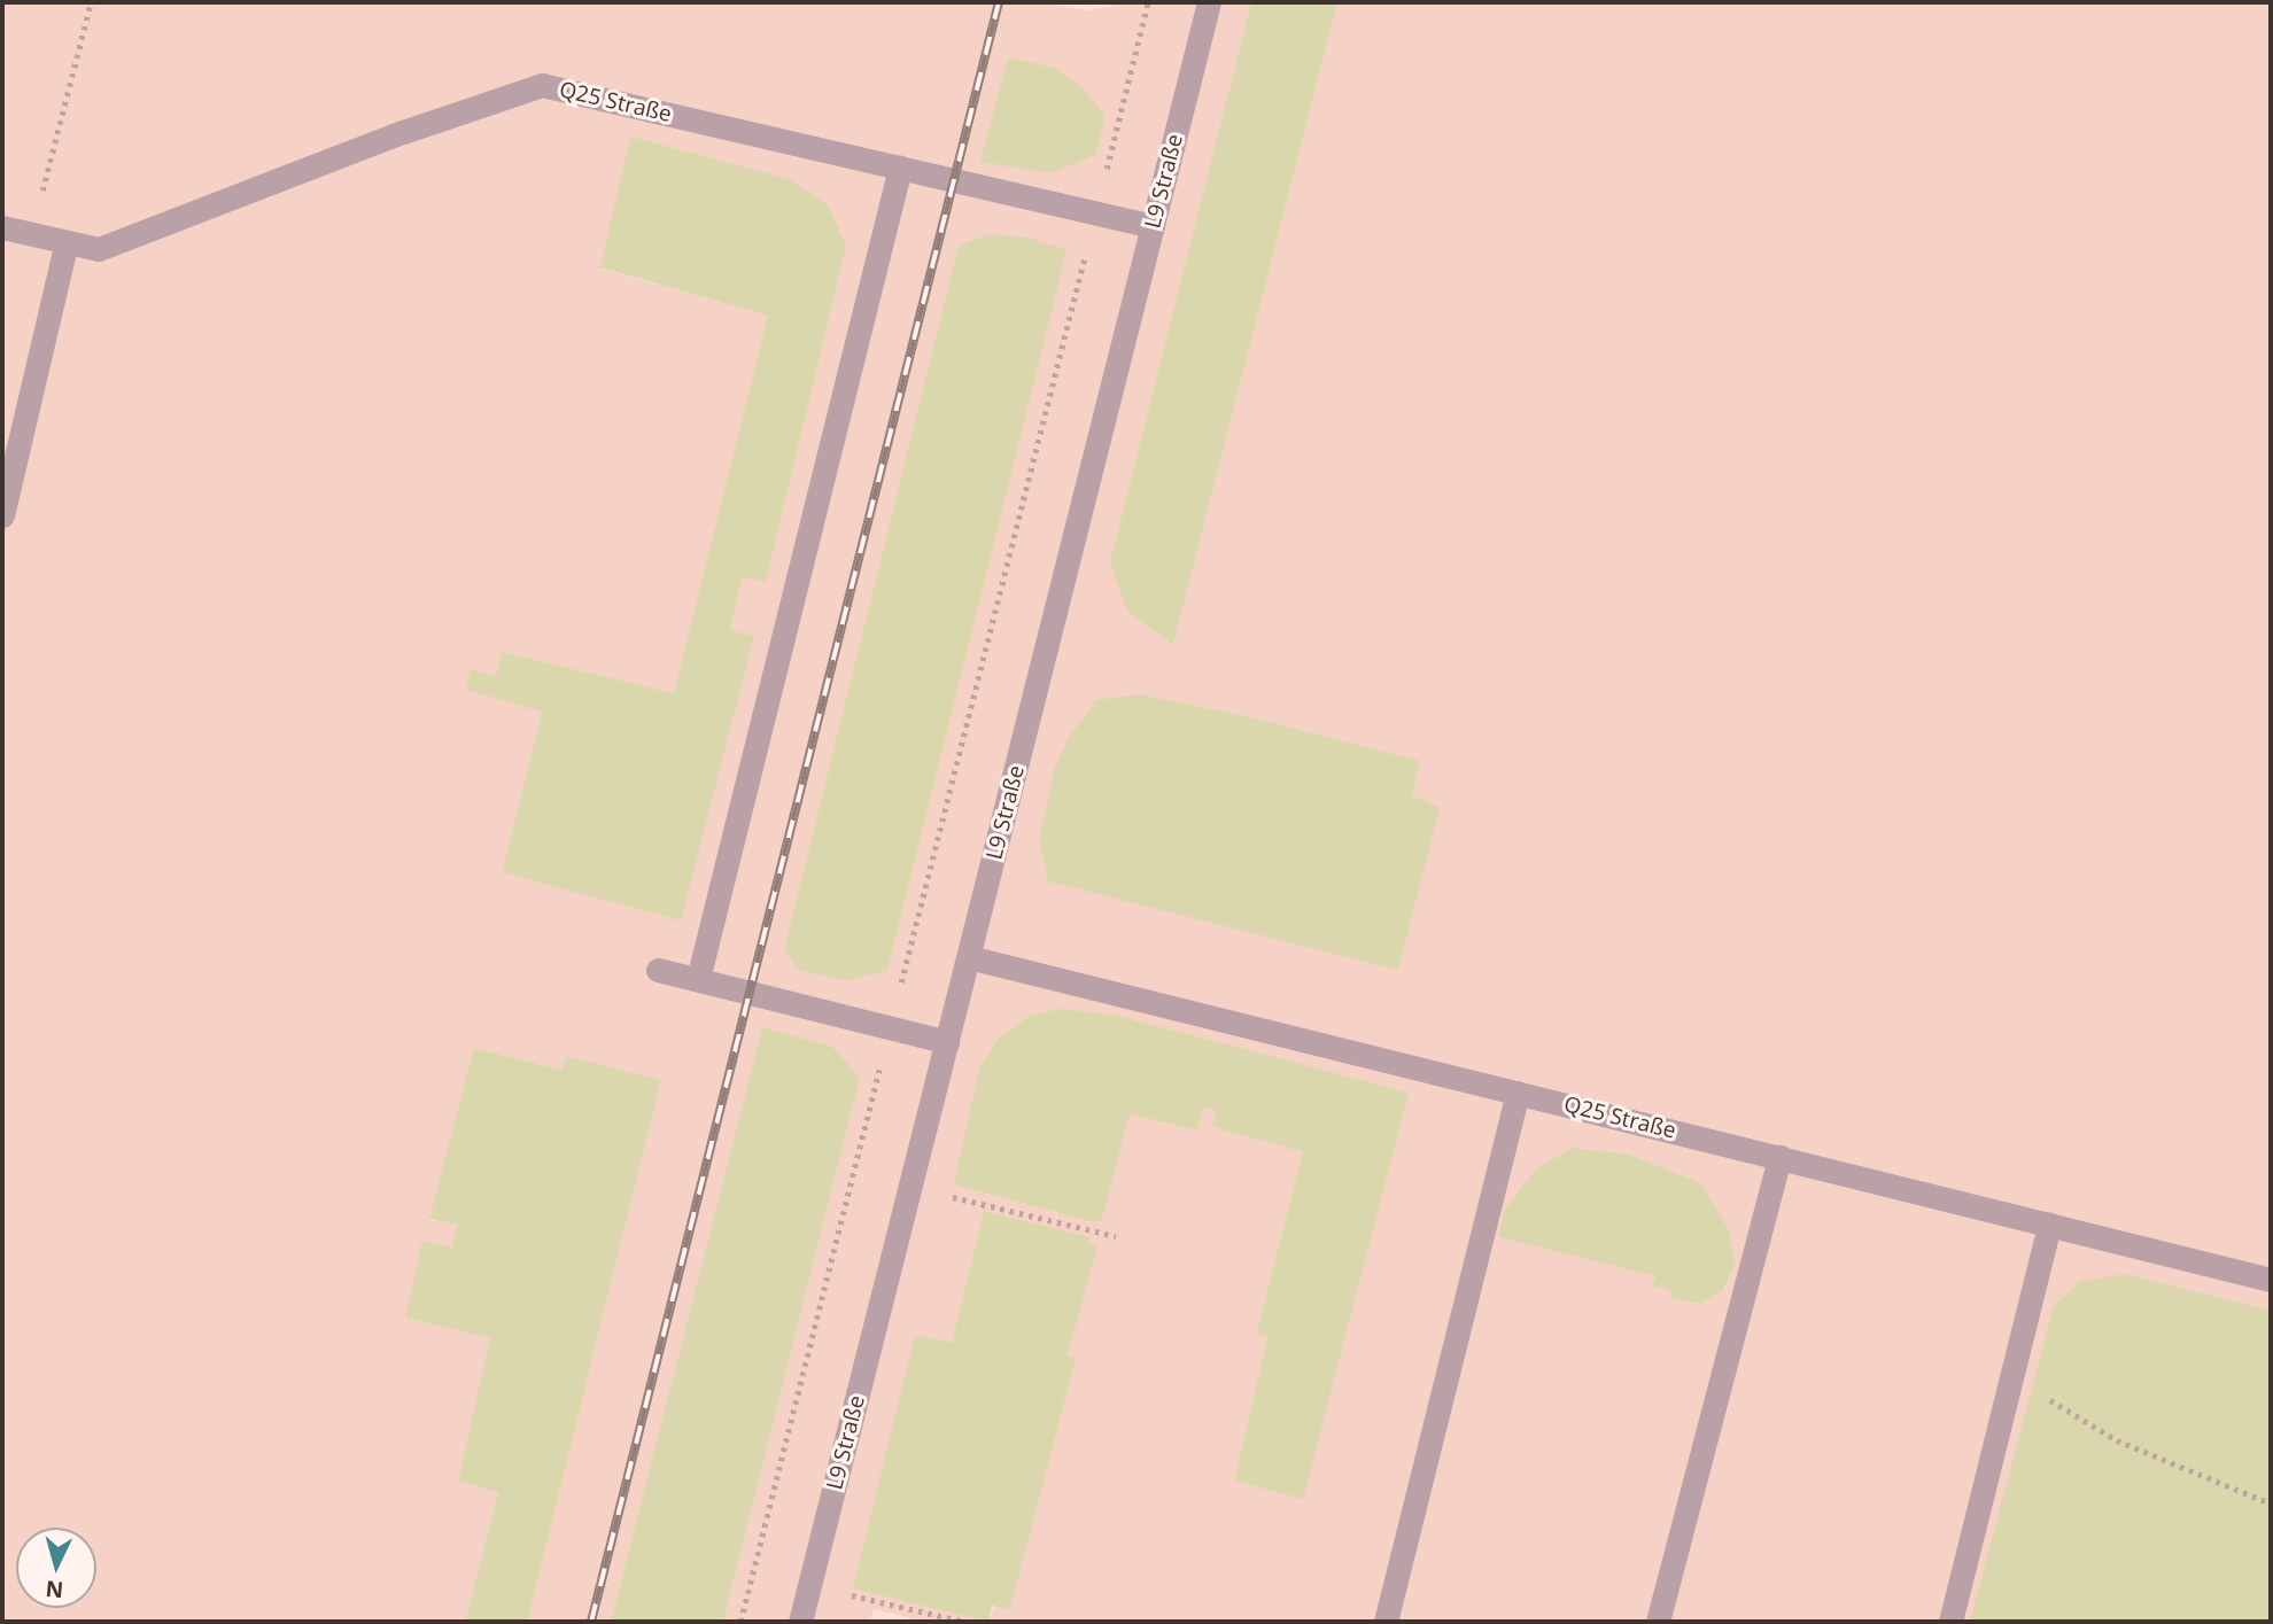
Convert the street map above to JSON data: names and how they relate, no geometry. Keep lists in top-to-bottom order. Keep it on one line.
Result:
{"streets":{"lane":["Q25 Straße","L9 Straße"]},"crossings":[["Q25 Straße","L9 Straße"]],"north":"bottom"}
